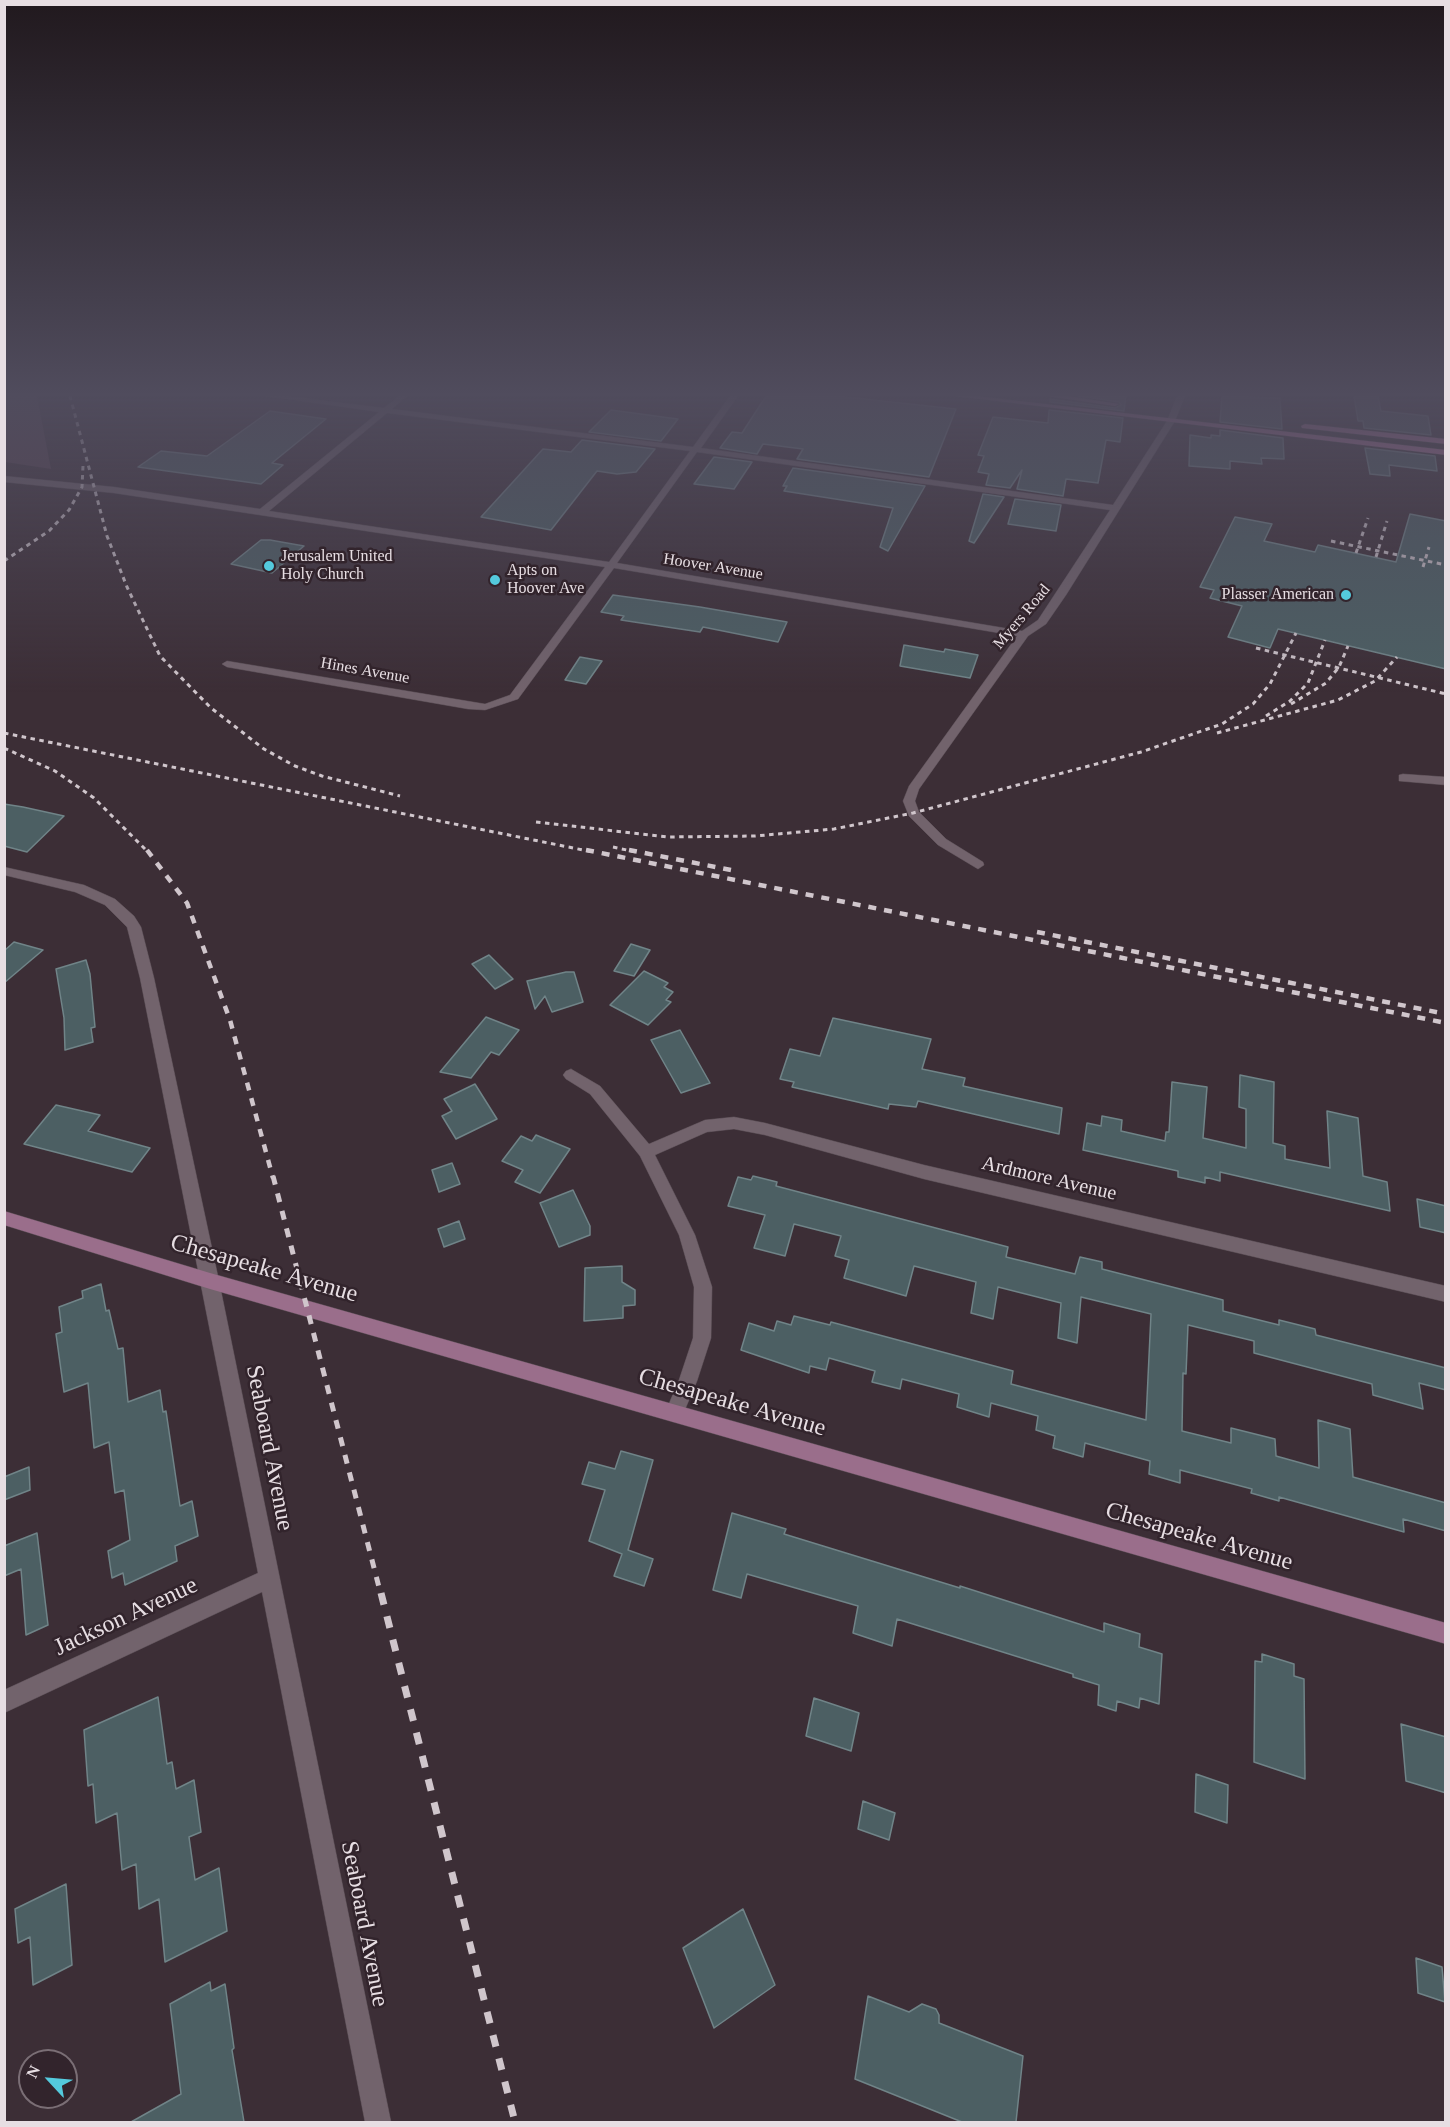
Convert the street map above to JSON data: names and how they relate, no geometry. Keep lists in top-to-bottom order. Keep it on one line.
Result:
{"streets":{"street":["Hoover Avenue","Myers Road","Hines Avenue","Ardmore Avenue","Chesapeake Avenue","Seaboard Avenue","Jackson Avenue"]},"crossings":[["Hoover Avenue","Myers Road"],["Hoover Avenue","Hines Avenue"],["Chesapeake Avenue","Seaboard Avenue"],["Seaboard Avenue","Jackson Avenue"]],"places":["Jerusalem United Holy Church","Apts on Hoover Ave","Plasser American"],"north":"top left"}
